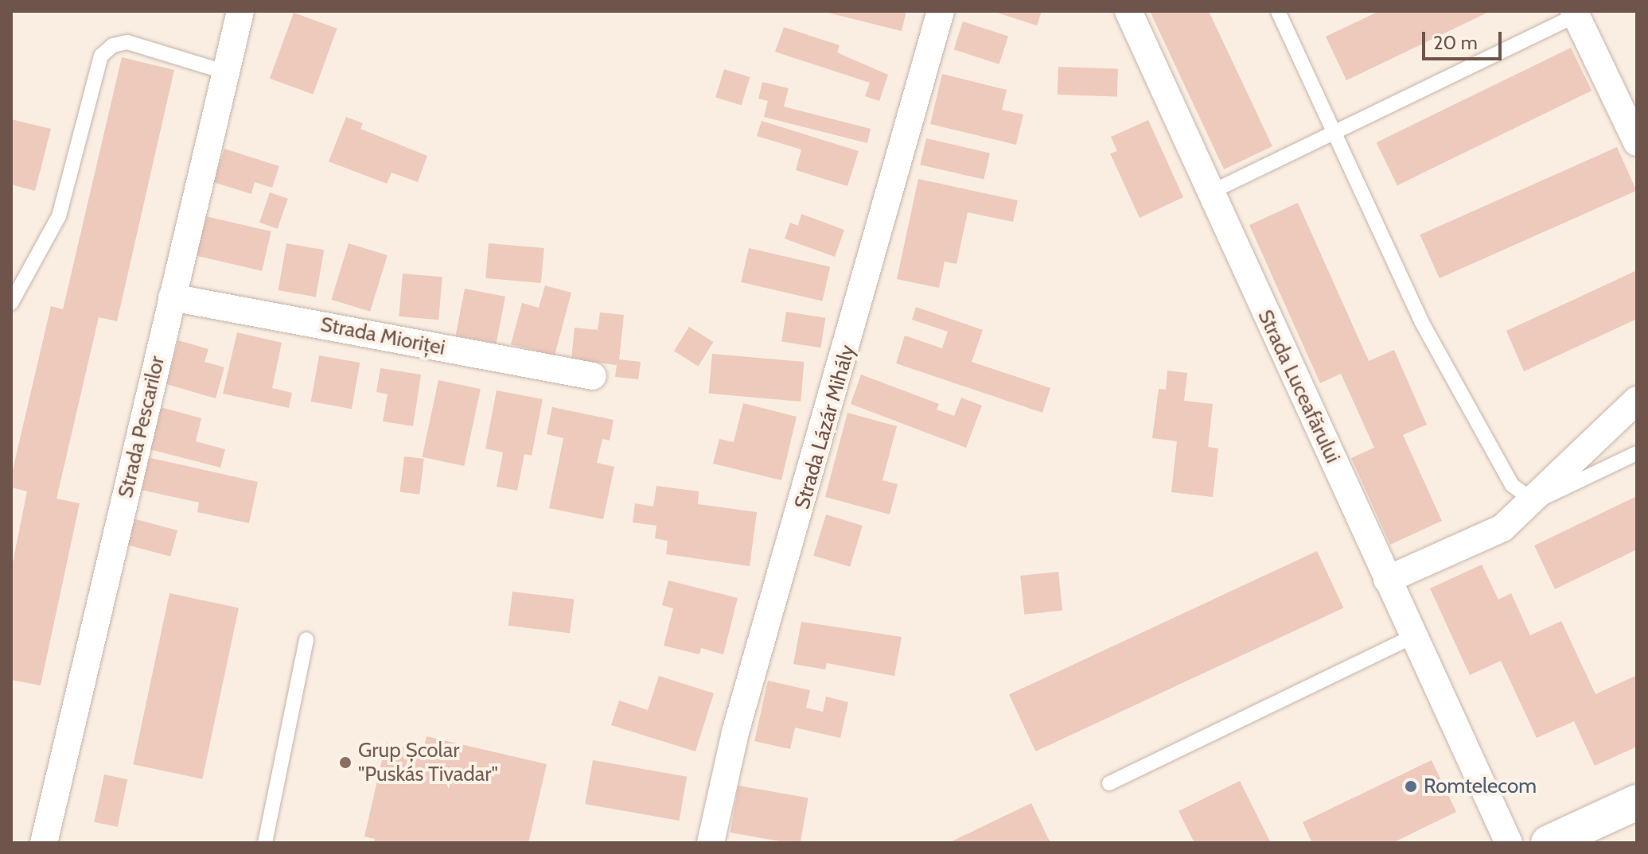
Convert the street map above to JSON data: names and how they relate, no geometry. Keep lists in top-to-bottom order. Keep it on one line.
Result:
{"streets":{"street":["Strada Mioriței","Strada Luceafărului","Strada Pescarilor","Strada Lázár Mihály"]},"crossings":[["Strada Mioriței","Strada Pescarilor"]],"places":["Grup Școlar \"Puskás Tivadar\"","Romtelecom"],"scale_bar":"20 m"}
